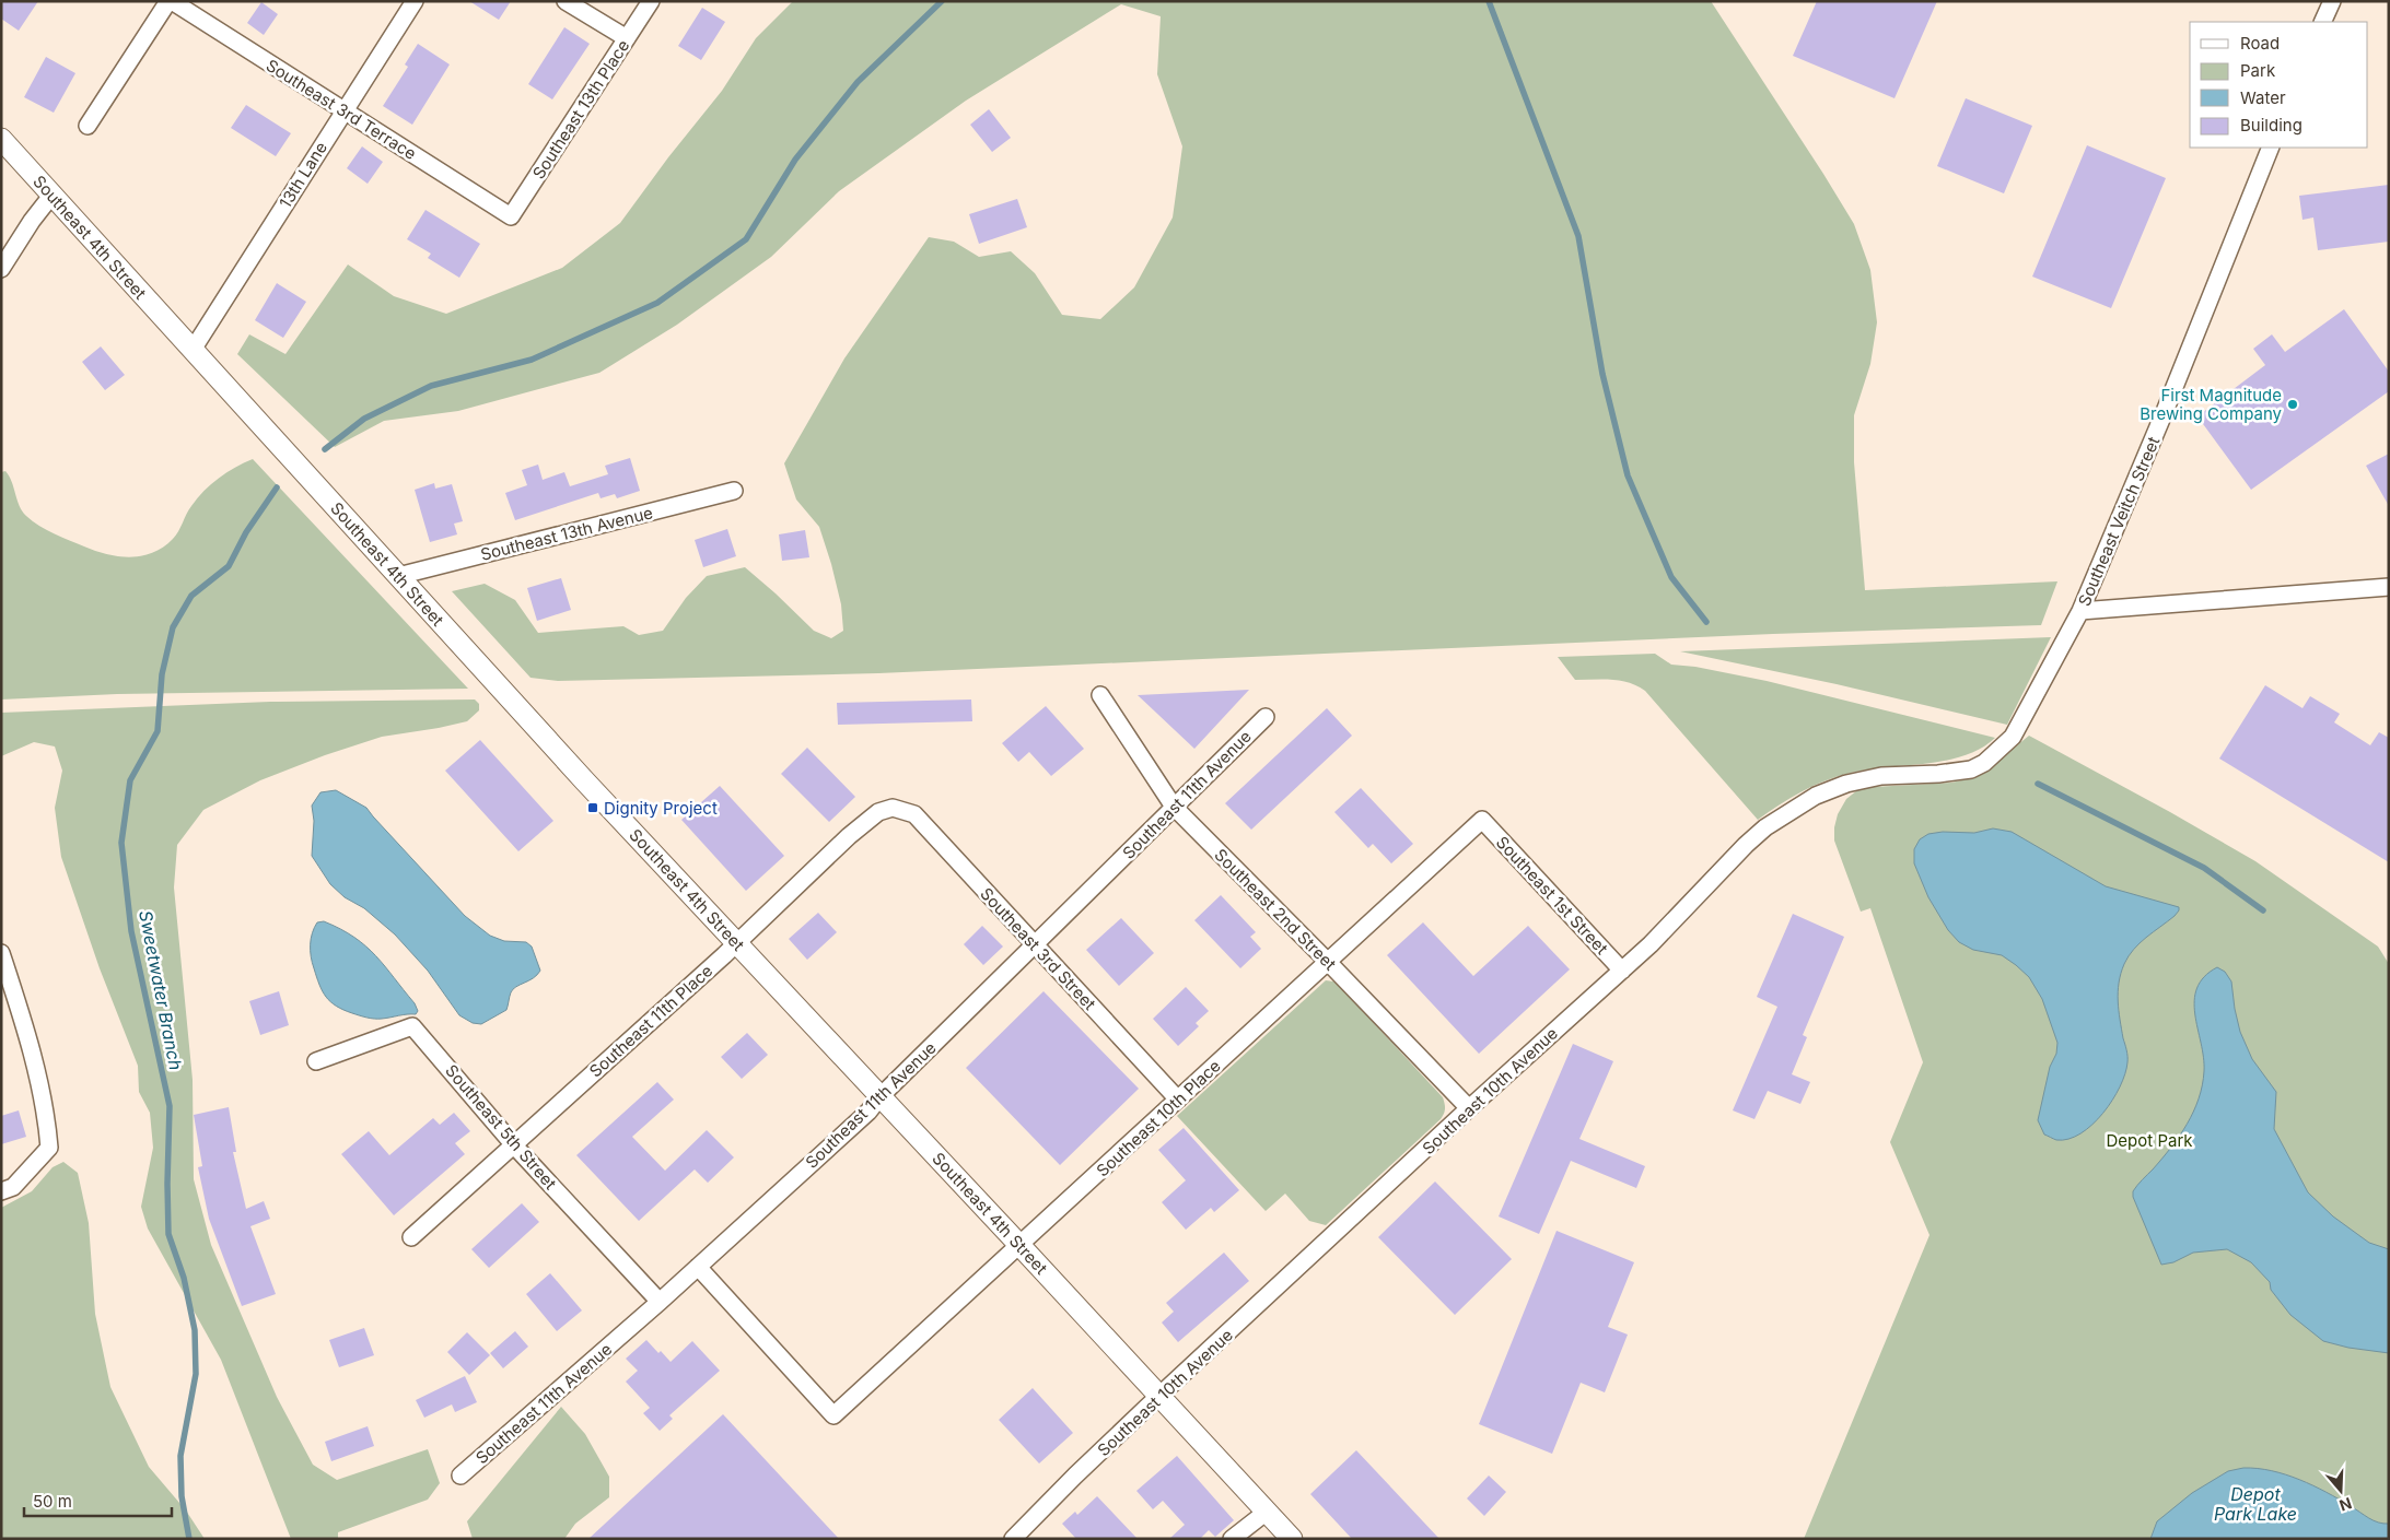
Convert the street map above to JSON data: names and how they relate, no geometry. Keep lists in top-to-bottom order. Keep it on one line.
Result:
{"streets":{"street":["Southeast 3rd Terrace","Southeast 13th Place","13th Lane","Southeast 4th Street","Southeast Veitch Street","Southeast 13th Avenue","Southeast 11th Avenue","Southeast 1st Street","Southeast 2nd Street","Southeast 3rd Street","Southeast 11th Place","Southeast 10th Avenue","Southeast 10th Place","Southeast 5th Street"]},"crossings":[["Southeast 3rd Terrace","Southeast 13th Place"],["Southeast 3rd Terrace","13th Lane"],["13th Lane","Southeast 4th Street"],["Southeast 4th Street","Southeast 13th Avenue"],["Southeast 4th Street","Southeast 11th Avenue"],["Southeast 4th Street","Southeast 11th Place"],["Southeast 4th Street","Southeast 10th Avenue"],["Southeast 4th Street","Southeast 10th Place"],["Southeast Veitch Street","Southeast 10th Avenue"],["Southeast 11th Avenue","Southeast 2nd Street"],["Southeast 11th Avenue","Southeast 3rd Street"],["Southeast 11th Avenue","Southeast 10th Place"],["Southeast 11th Avenue","Southeast 5th Street"],["Southeast 1st Street","Southeast 10th Avenue"],["Southeast 1st Street","Southeast 10th Place"],["Southeast 2nd Street","Southeast 10th Avenue"],["Southeast 2nd Street","Southeast 10th Place"],["Southeast 3rd Street","Southeast 11th Place"],["Southeast 3rd Street","Southeast 10th Place"],["Southeast 11th Place","Southeast 5th Street"]],"water":["Sweetwater Branch","Depot Park Lake"],"parks":["Depot Park"],"places":{"other":["First Magnitude Brewing Company"],"transit":["Dignity Project"]},"legend":["Road","Park","Water","Building"],"scale_bar":"50 m","north":"bottom"}
